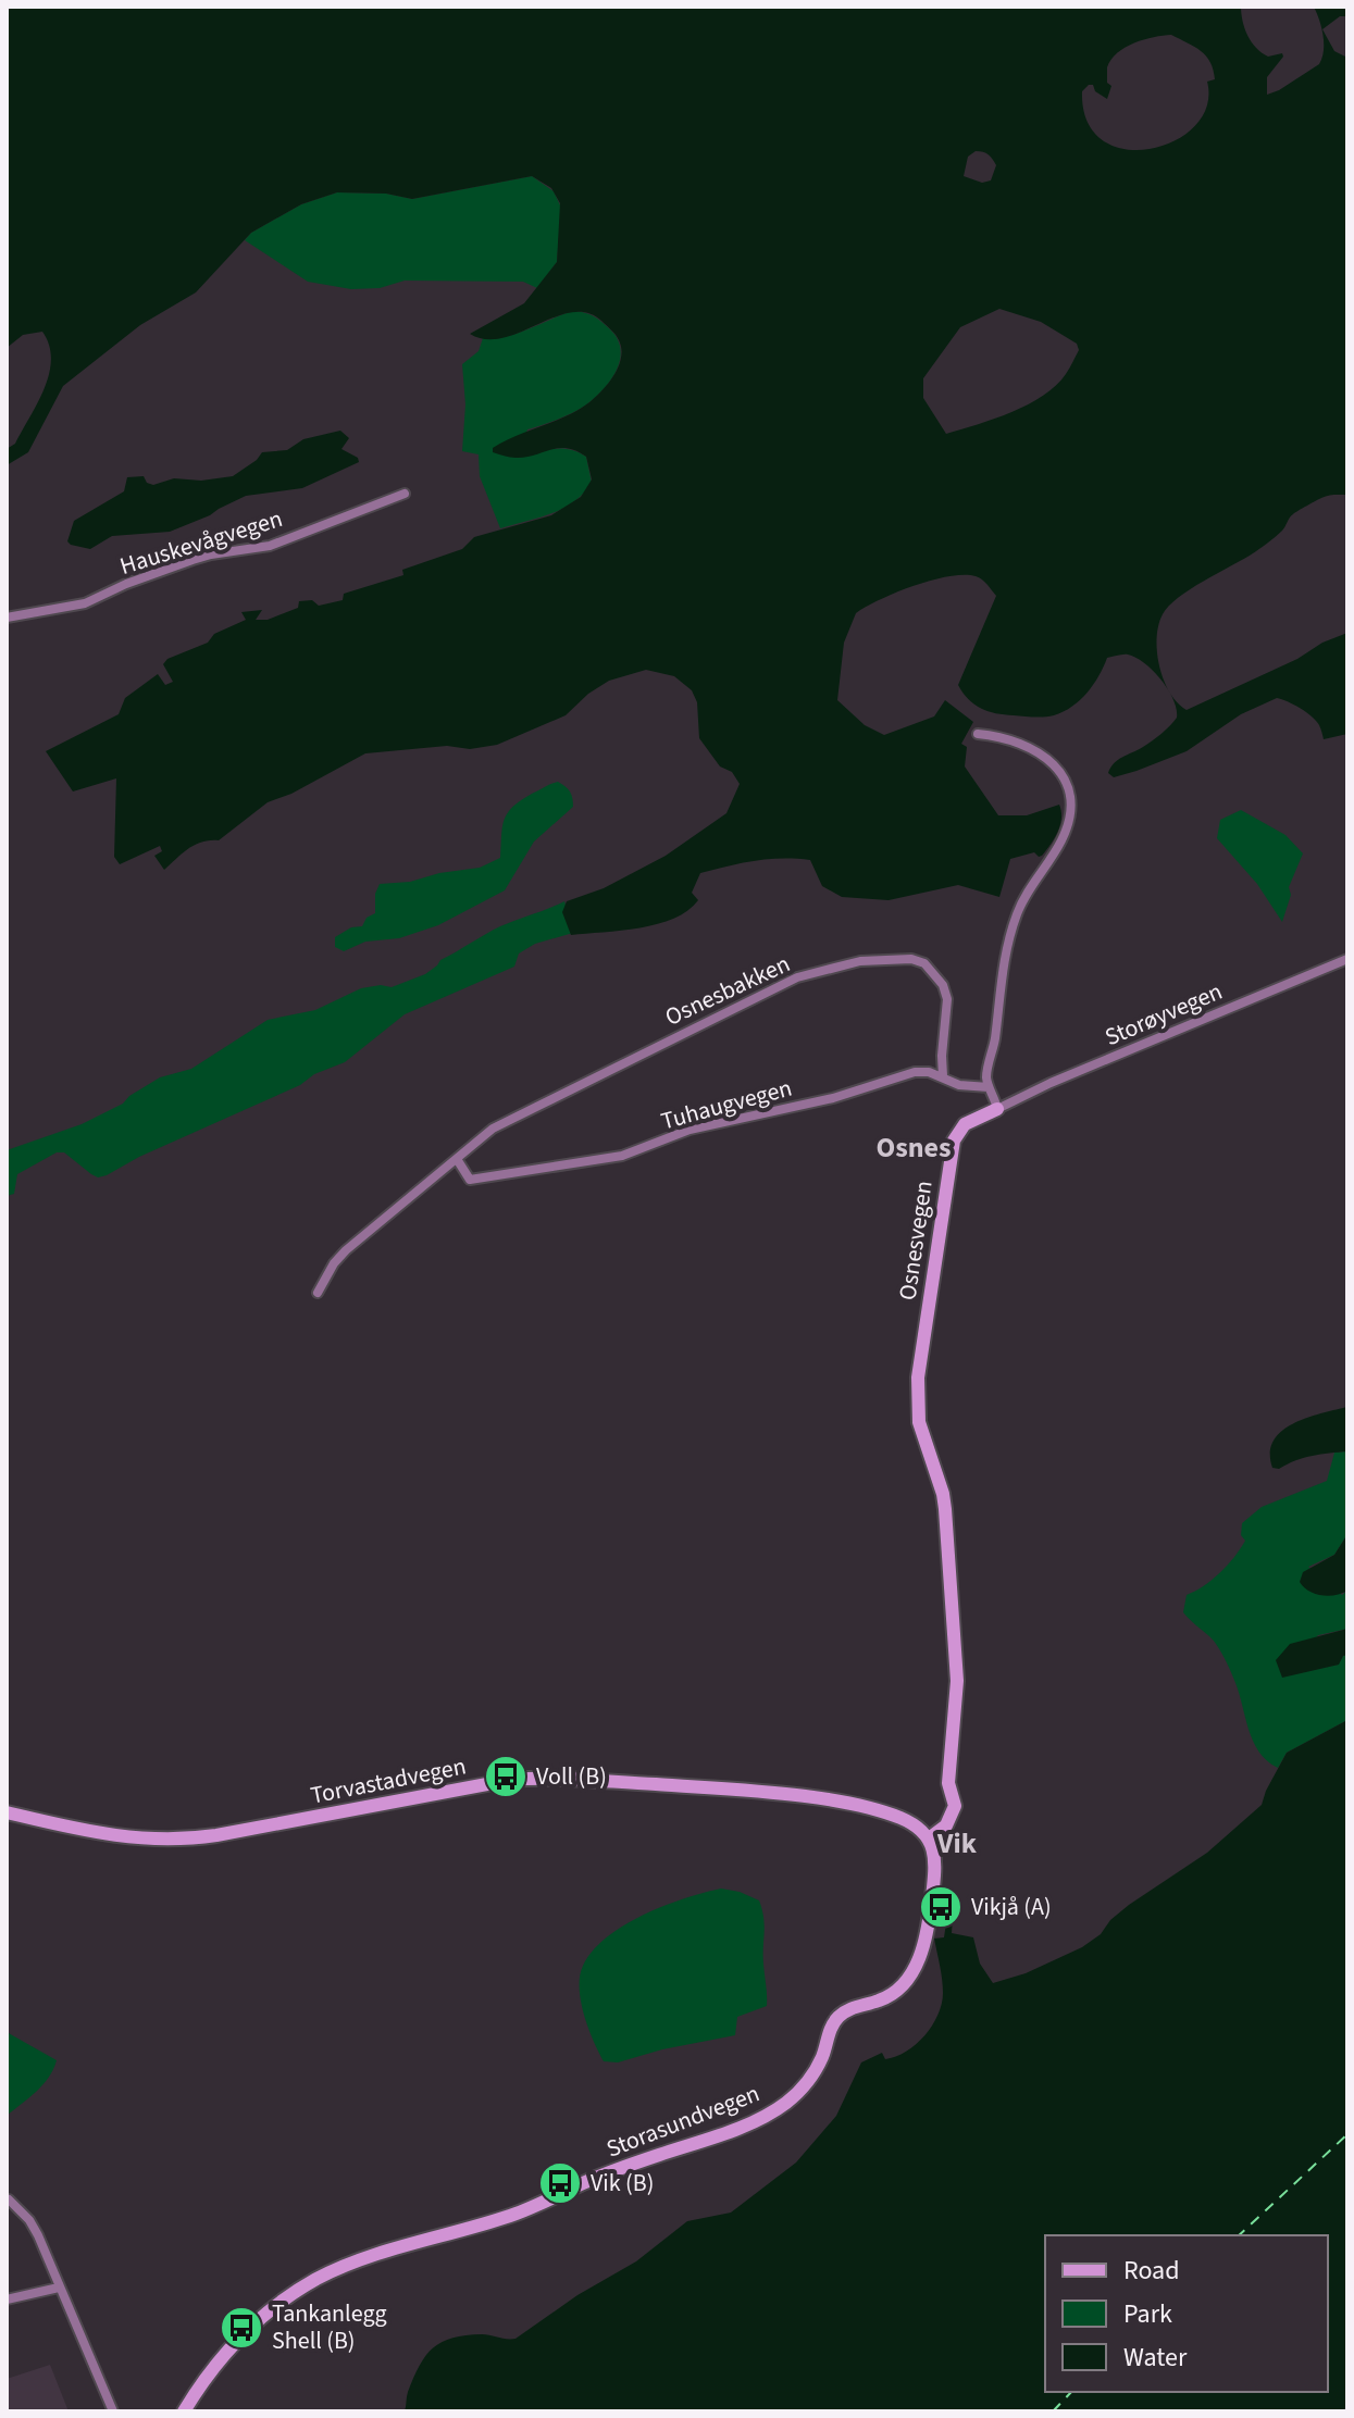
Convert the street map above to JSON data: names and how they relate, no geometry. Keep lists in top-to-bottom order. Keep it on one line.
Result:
{"streets":{"main road":["Osnesvegen","Torvastadvegen","Storasundvegen"],"street":["Hauskevågvegen","Osnesbakken","Storøyvegen","Tuhaugvegen"]},"crossings":[["Osnesbakken","Tuhaugvegen"],["Storøyvegen","Osnesvegen"],["Osnesvegen","Torvastadvegen"],["Osnesvegen","Storasundvegen"],["Torvastadvegen","Storasundvegen"]],"districts":["Osnes","Vik"],"places":{"bus stop":["Voll (B)","Vikjå (A)","Vik (B)","Tankanlegg Shell (B)"]},"legend":["Road","Park","Water"]}
